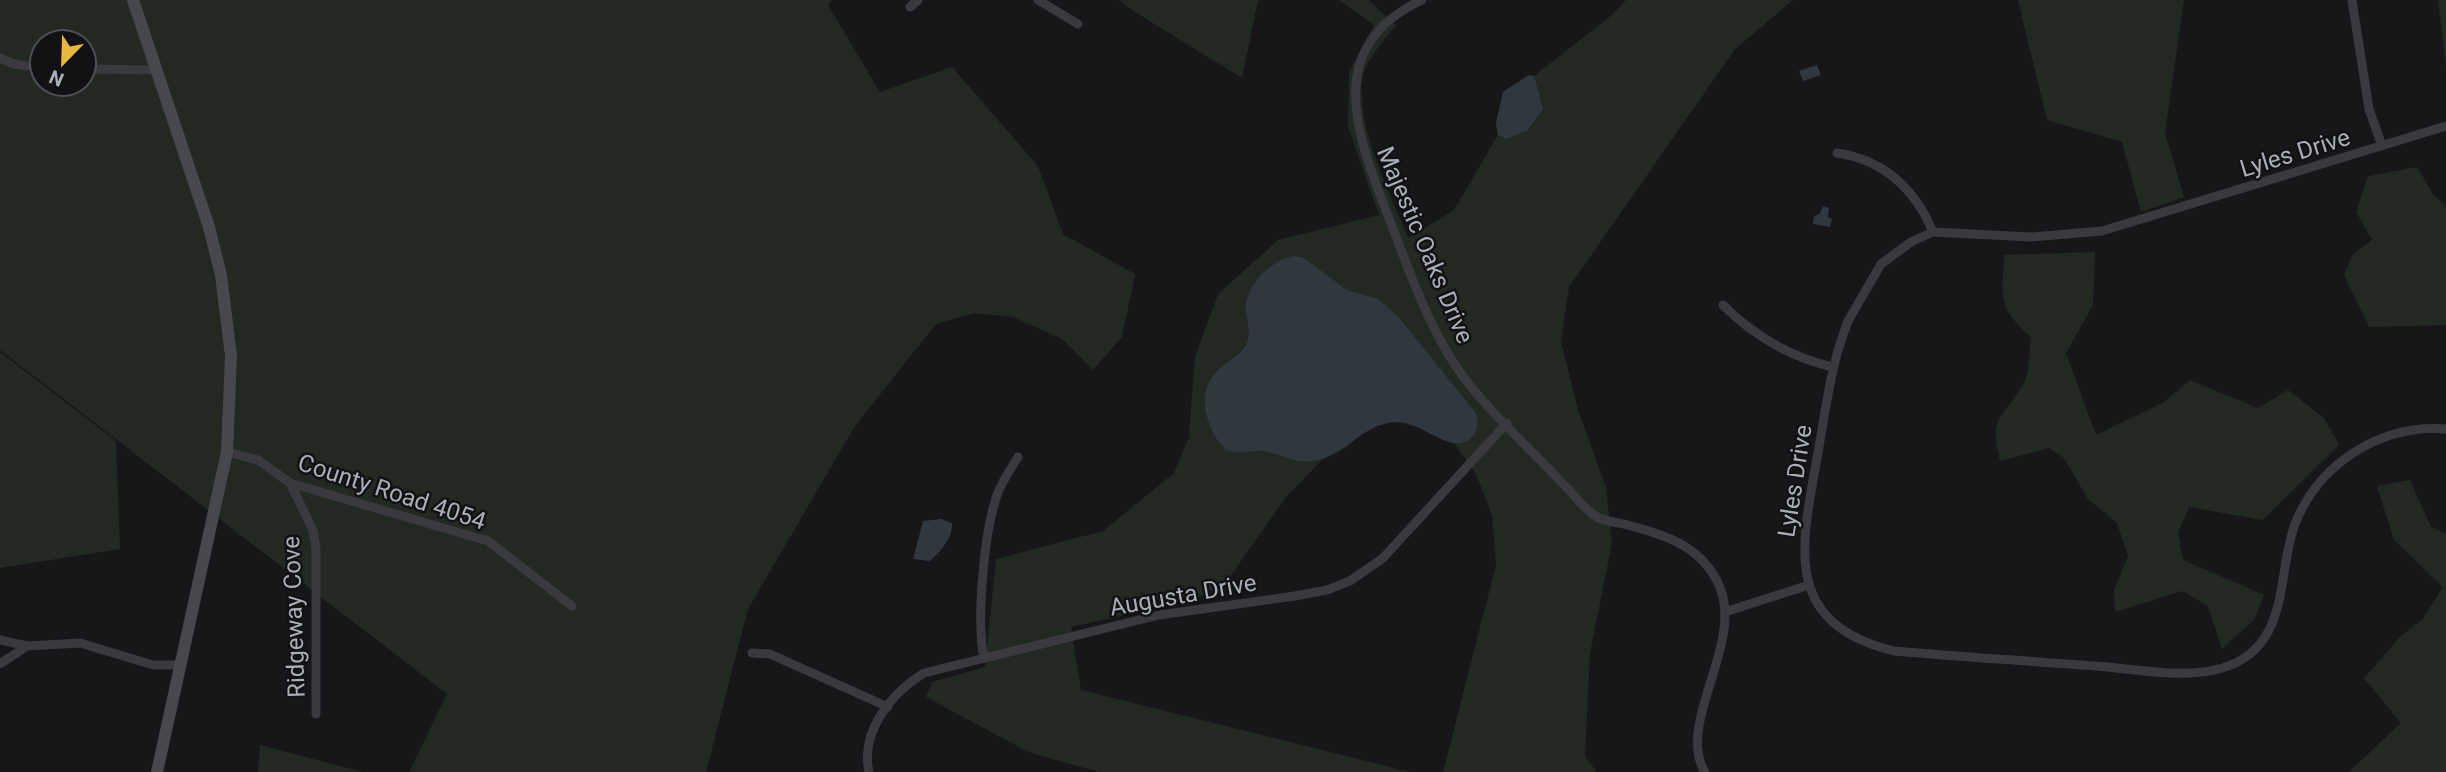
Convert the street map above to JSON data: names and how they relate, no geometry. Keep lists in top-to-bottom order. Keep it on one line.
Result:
{"streets":{"street":["Lyles Drive","Majestic Oaks Drive","County Road 4054","Augusta Drive","Ridgeway Cove"]},"crossings":[["Majestic Oaks Drive","Augusta Drive"],["County Road 4054","Ridgeway Cove"]],"north":"bottom left"}
